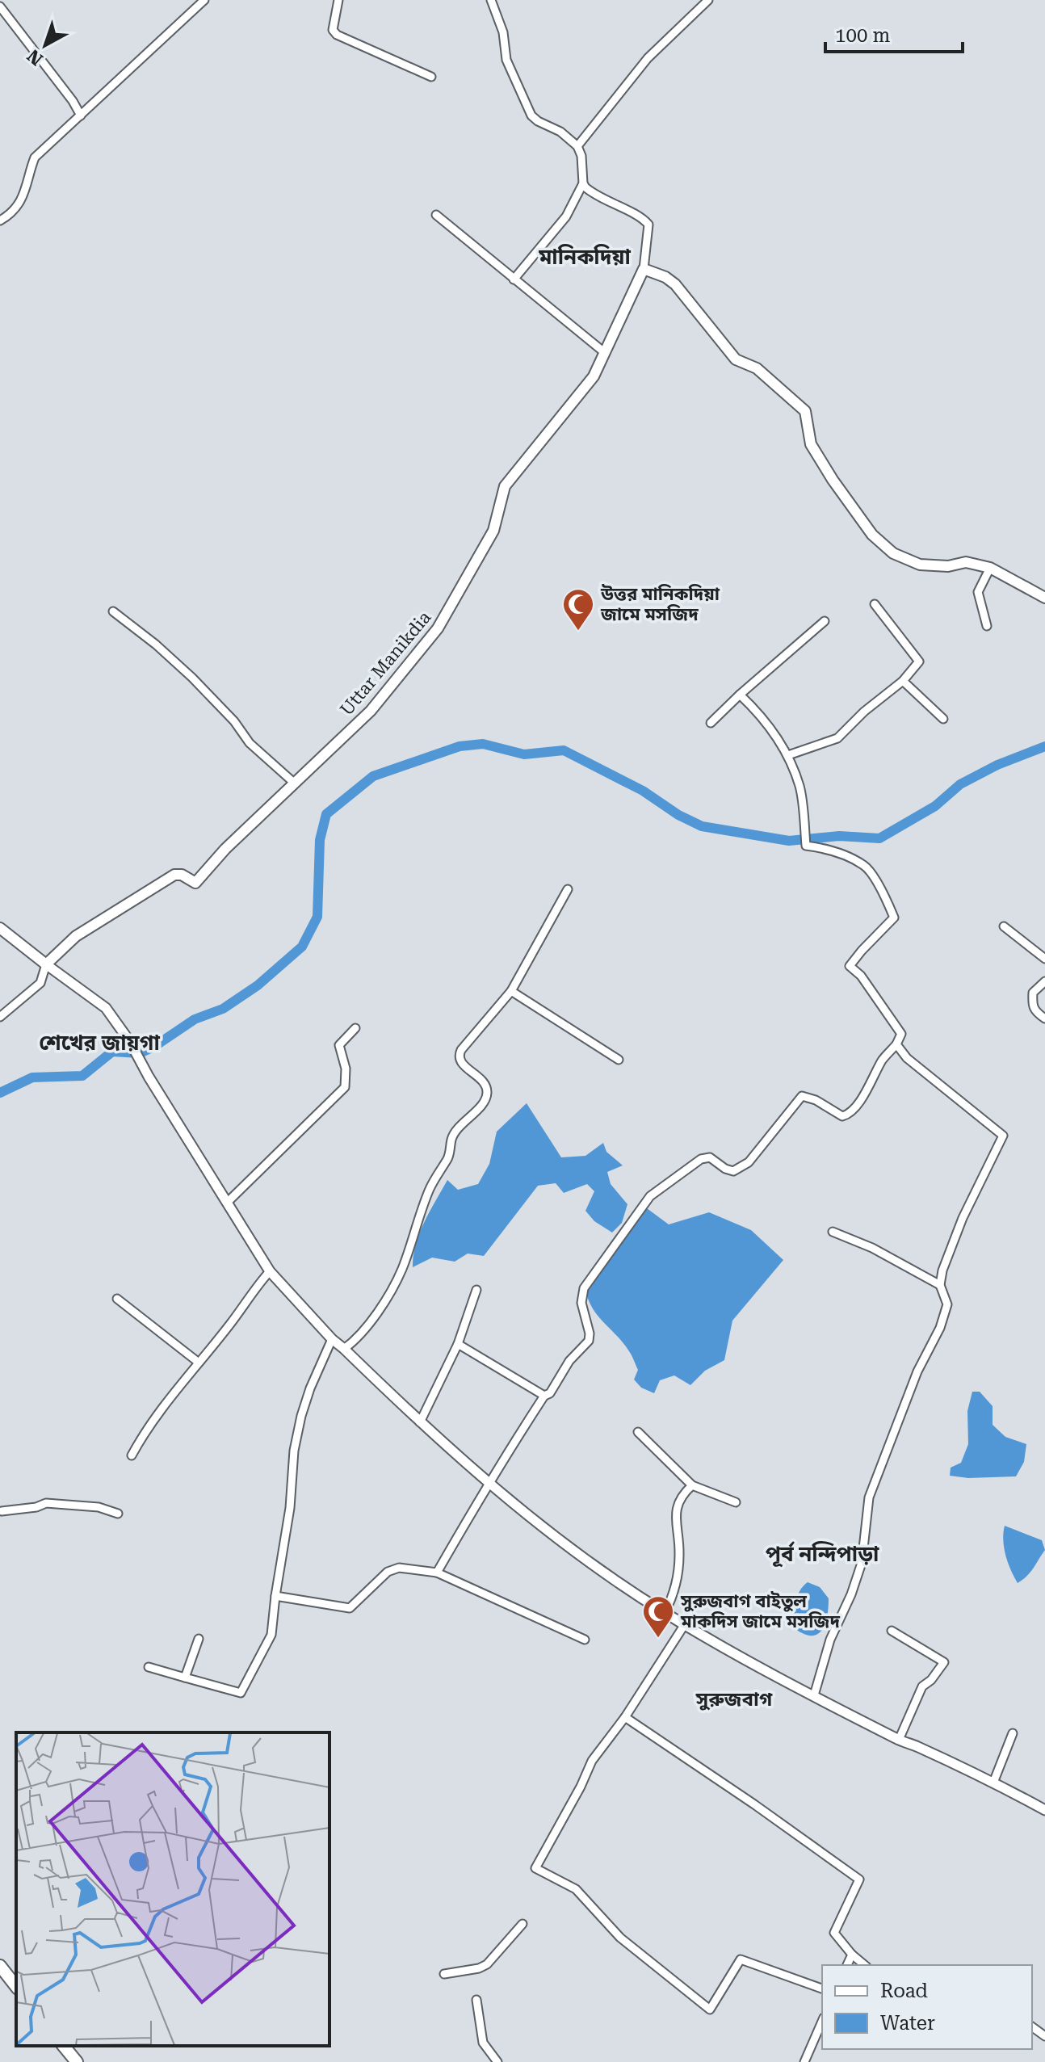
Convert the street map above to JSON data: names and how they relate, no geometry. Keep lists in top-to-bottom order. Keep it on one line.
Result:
{"streets":{"main road":["Uttar Manikdia"]},"districts":["মানিকদিয়া","শেখের জায়গা","পূর্ব নন্দিপাড়া","সুরুজবাগ"],"places":{"mosque":["উত্তর মানিকদিয়া জামে মসজিদ","সুরুজবাগ বাইতুল মাকদিস জামে মসজিদ"]},"legend":["Road","Water"],"scale_bar":"100 m","north":"bottom left"}
